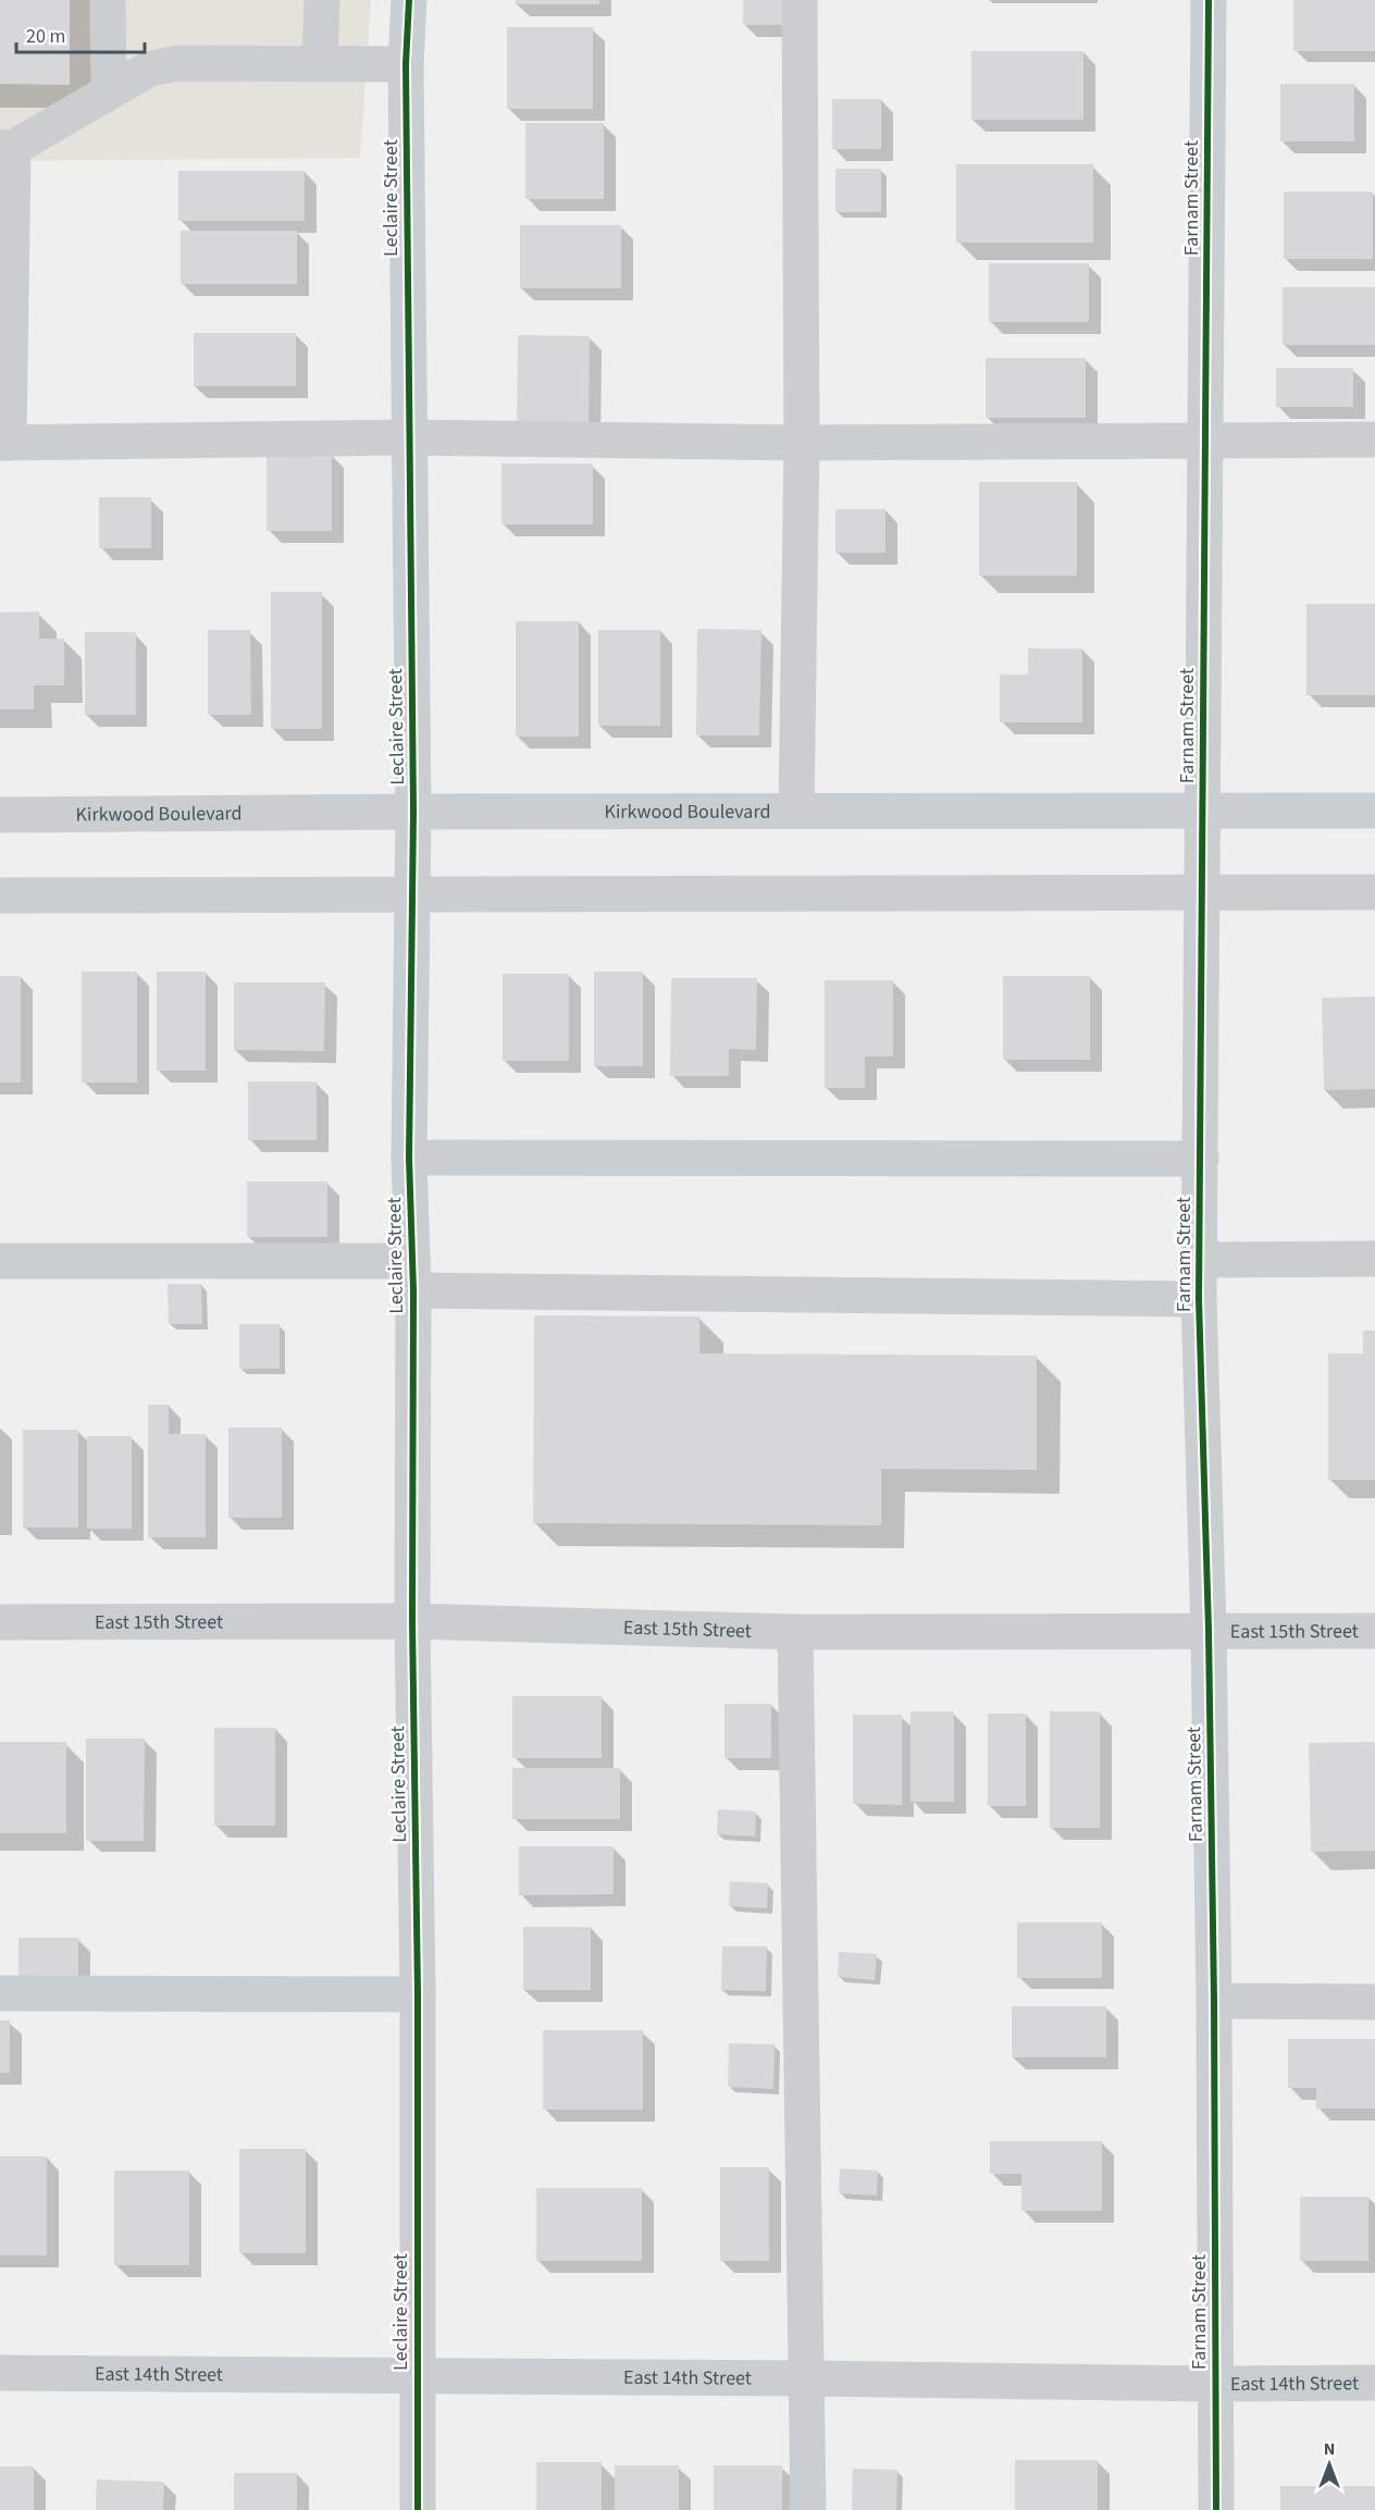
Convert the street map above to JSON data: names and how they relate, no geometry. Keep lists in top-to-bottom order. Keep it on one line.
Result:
{"streets":{"street":["Leclaire Street","Farnam Street","Kirkwood Boulevard","East 15th Street","East 14th Street"]},"crossings":[["Leclaire Street","Kirkwood Boulevard"],["Leclaire Street","East 15th Street"],["Leclaire Street","East 14th Street"],["Farnam Street","Kirkwood Boulevard"],["Farnam Street","East 15th Street"],["Farnam Street","East 14th Street"]],"scale_bar":"20 m","north":"top"}
